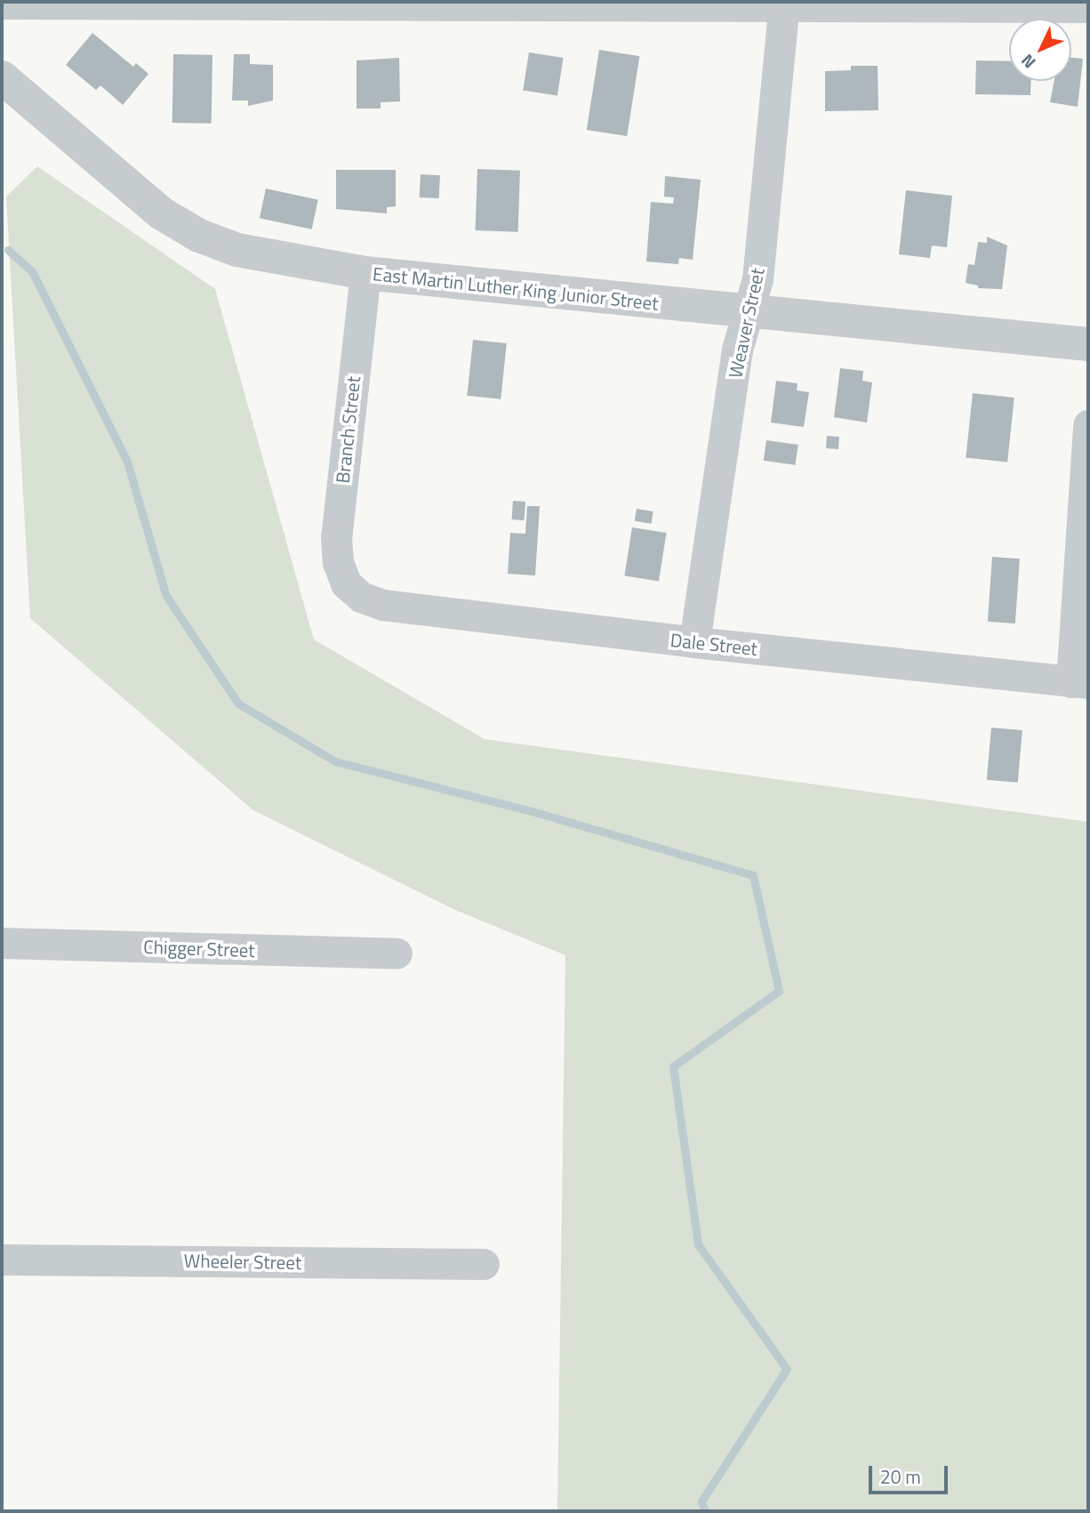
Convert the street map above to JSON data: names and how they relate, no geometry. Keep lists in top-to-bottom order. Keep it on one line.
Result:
{"streets":{"street":["East Martin Luther King Junior Street","Weaver Street","Branch Street","Dale Street","Chigger Street","Wheeler Street"]},"crossings":[["East Martin Luther King Junior Street","Weaver Street"],["East Martin Luther King Junior Street","Branch Street"],["Weaver Street","Dale Street"],["Branch Street","Dale Street"]],"scale_bar":"20 m","north":"bottom left"}
